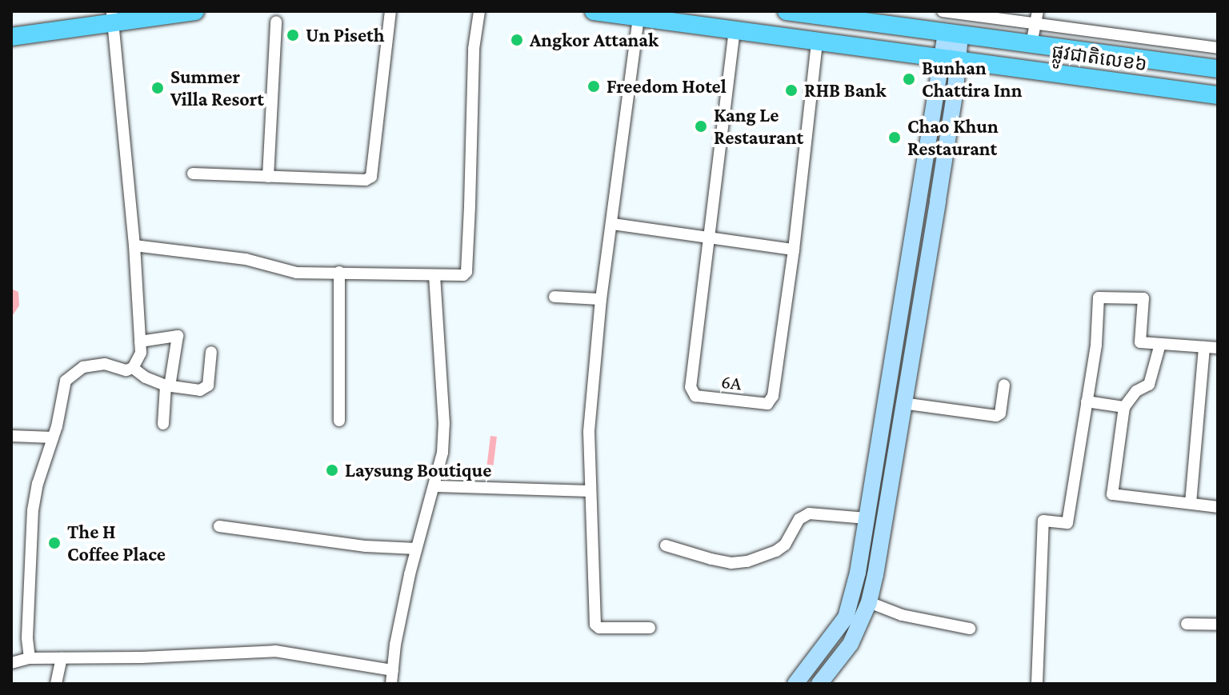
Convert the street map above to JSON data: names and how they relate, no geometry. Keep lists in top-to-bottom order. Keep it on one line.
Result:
{"streets":{"main road":["ផ្លូវជាតិលេខ៦"],"street":["6A"]},"crossings":[["ផ្លូវជាតិលេខ៦","6A"]],"places":["Un Piseth","Angkor Attanak","Bunhan Chattira Inn","Freedom Hotel","Summer Villa Resort","RHB Bank","Kang Le Restaurant","Chao Khun Restaurant","Laysung Boutique","The H Coffee Place"]}
